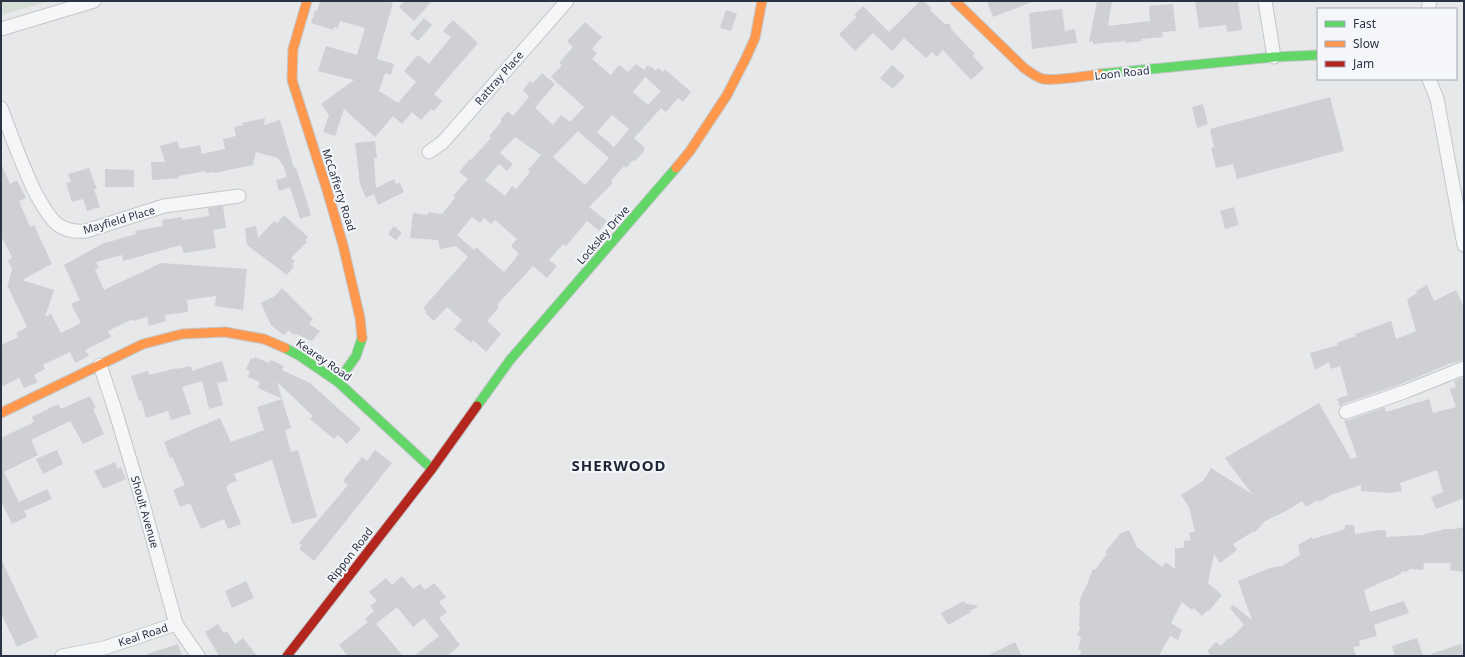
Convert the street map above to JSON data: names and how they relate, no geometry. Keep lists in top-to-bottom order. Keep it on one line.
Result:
{"streets":{"street":["Loon Road","Rattray Place","McCafferty Road","Mayfield Place","Locksley Drive","Kearey Road","Shoult Avenue","Rippon Road","Keal Road"]},"crossings":[["McCafferty Road","Kearey Road"],["Locksley Drive","Kearey Road"],["Locksley Drive","Rippon Road"],["Kearey Road","Shoult Avenue"],["Kearey Road","Rippon Road"],["Shoult Avenue","Keal Road"]],"districts":["SHERWOOD"],"legend":["Fast","Slow","Jam"]}
